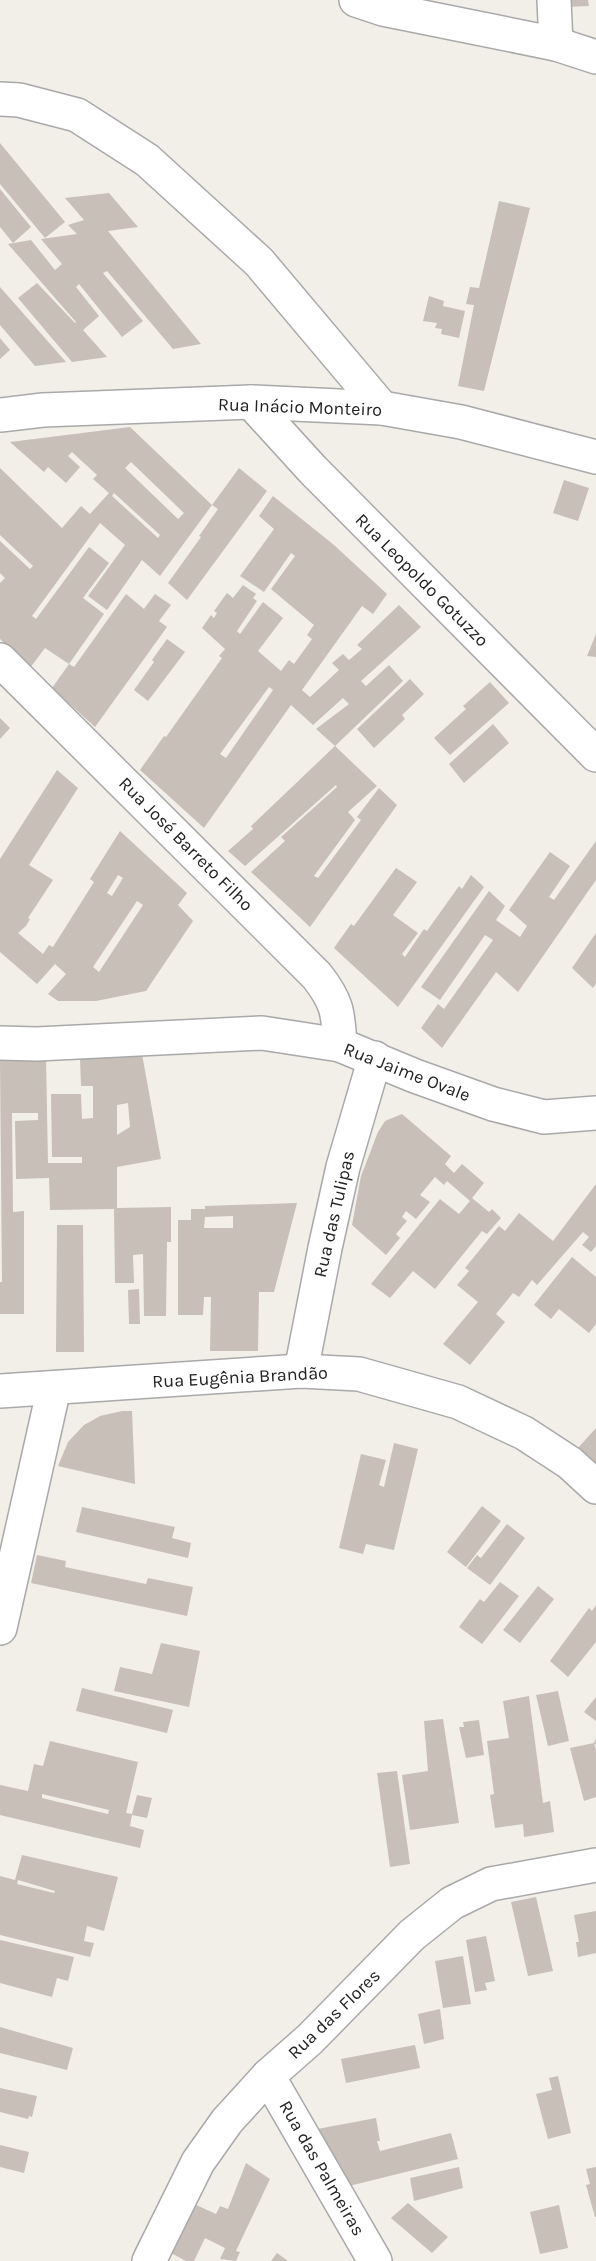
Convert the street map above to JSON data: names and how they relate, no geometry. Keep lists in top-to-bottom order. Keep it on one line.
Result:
{"streets":{"street":["Rua Inácio Monteiro","Rua Leopoldo Gotuzzo","Rua José Barreto Filho","Rua Jaime Ovale","Rua das Tulipas","Rua Eugênia Brandão","Rua das Flores","Rua das Palmeiras"]},"crossings":[["Rua Inácio Monteiro","Rua Leopoldo Gotuzzo"],["Rua José Barreto Filho","Rua Jaime Ovale"],["Rua Jaime Ovale","Rua das Tulipas"],["Rua das Tulipas","Rua Eugênia Brandão"],["Rua das Flores","Rua das Palmeiras"]]}
